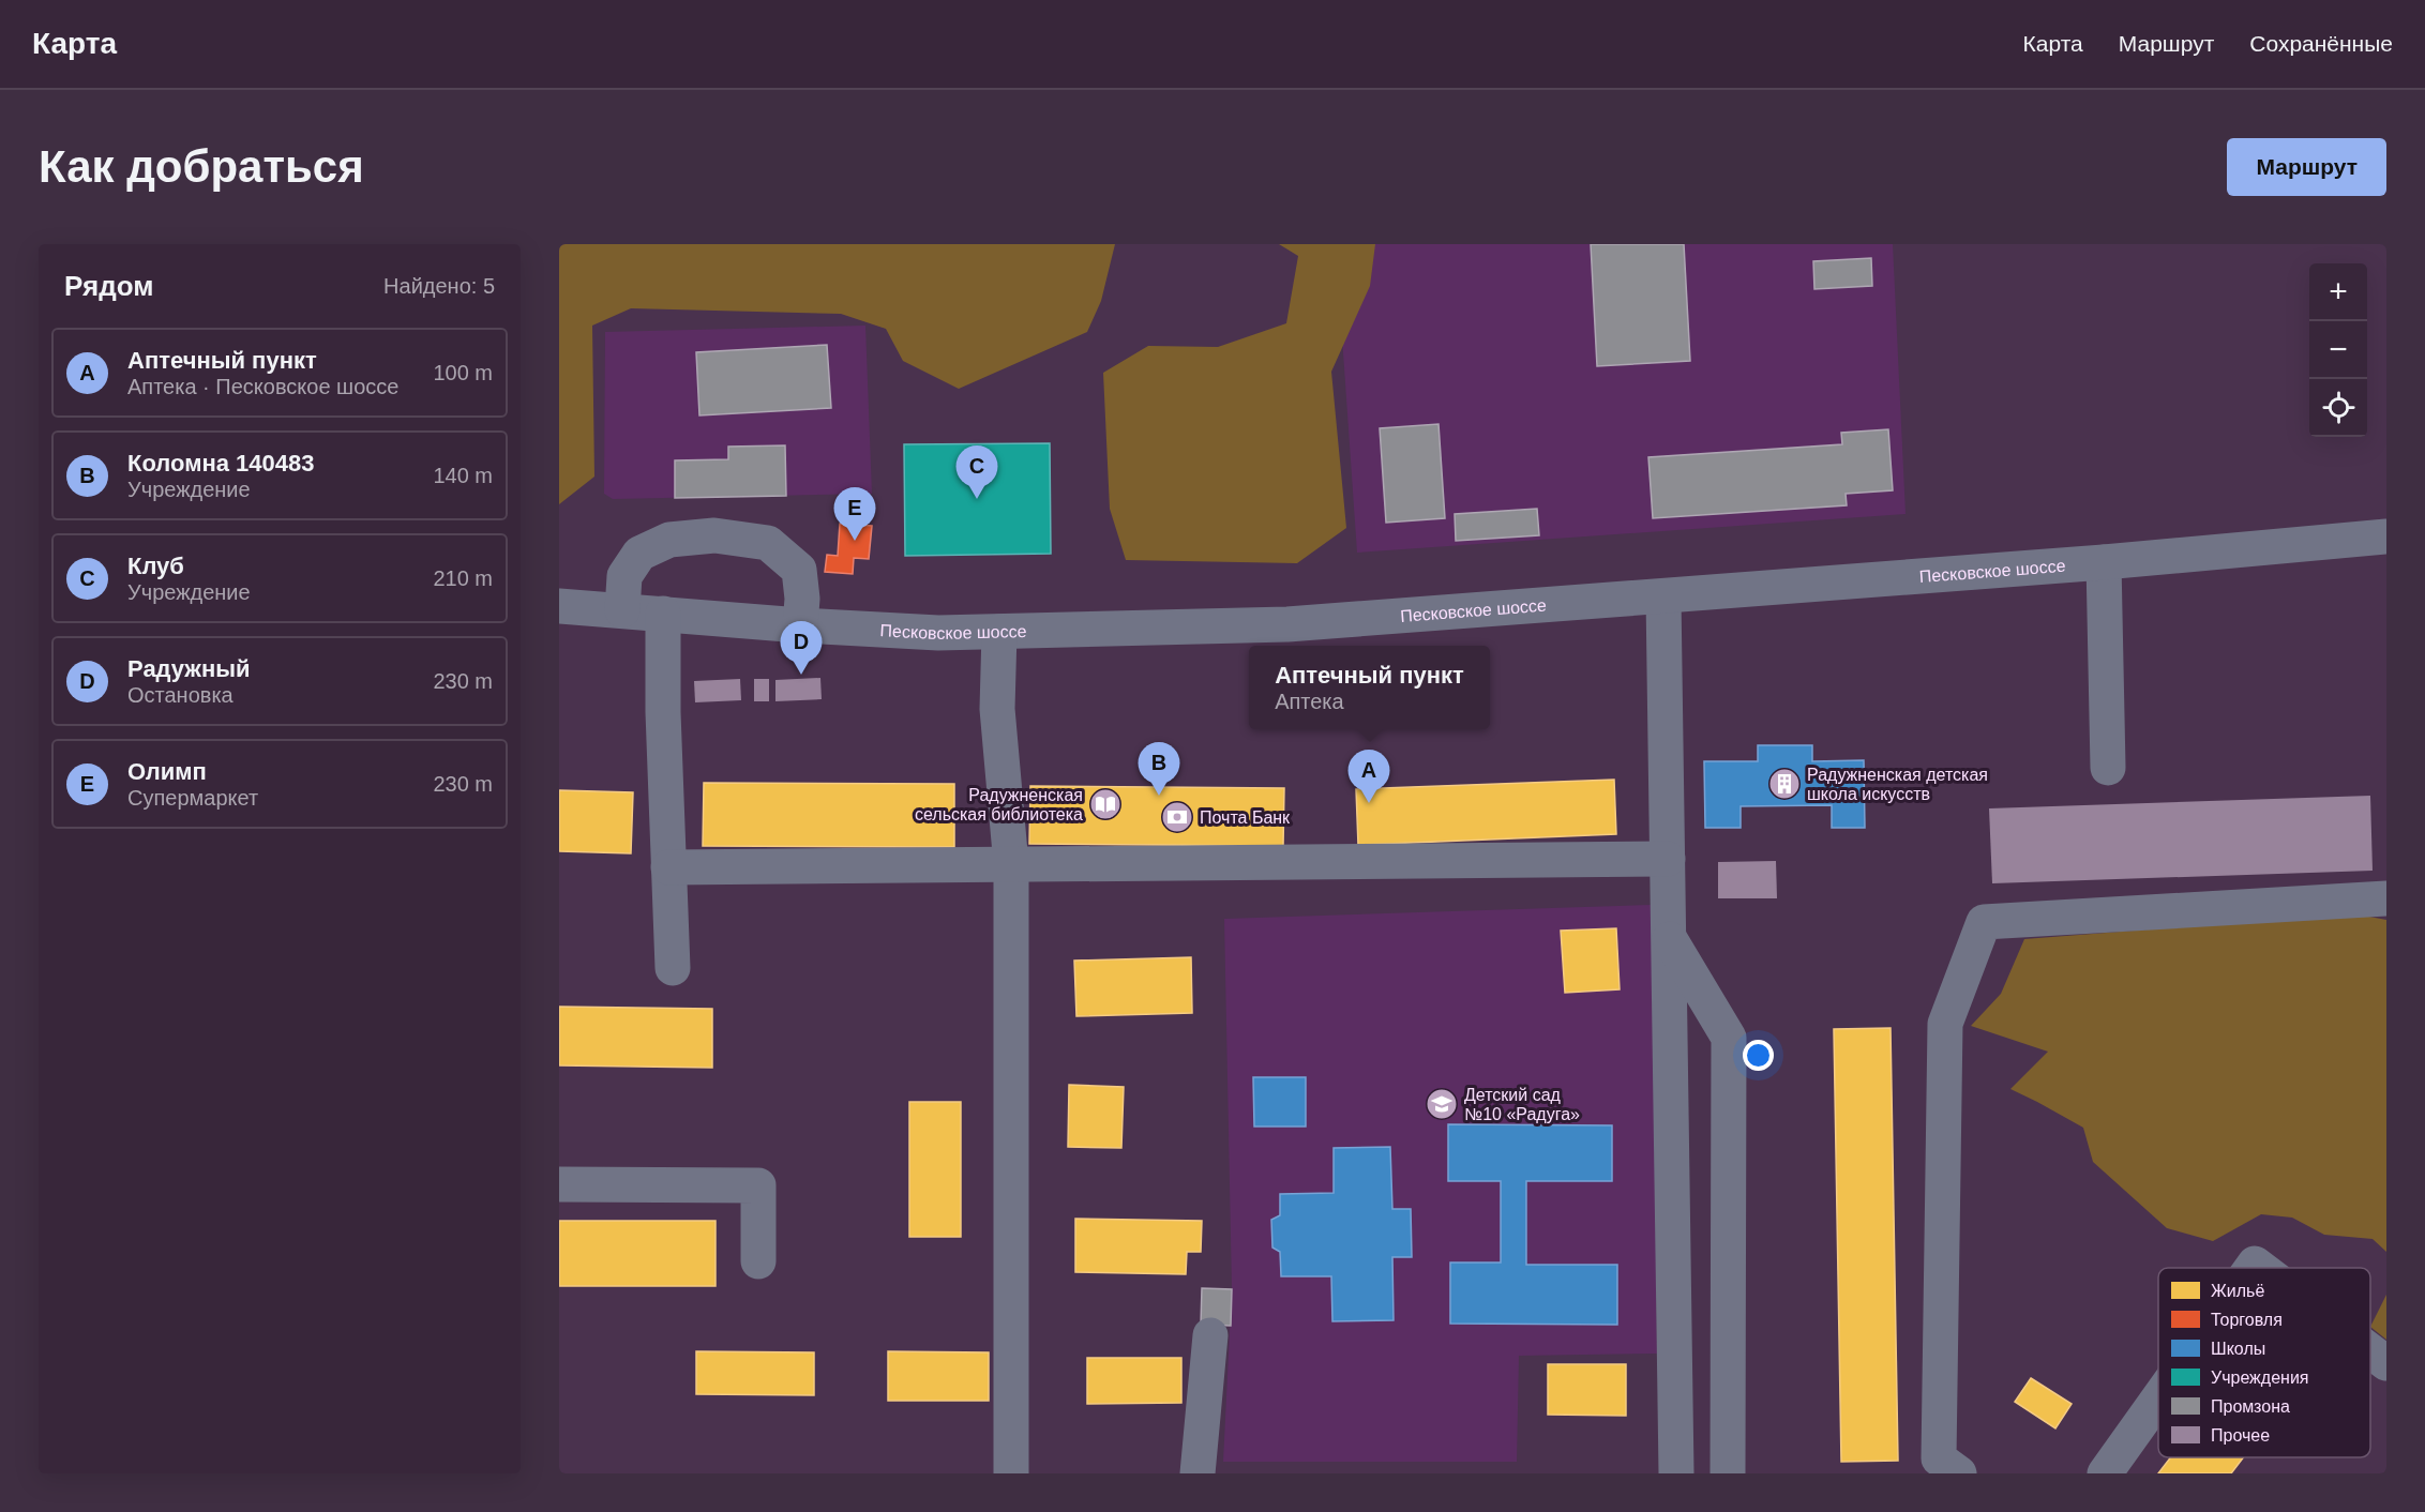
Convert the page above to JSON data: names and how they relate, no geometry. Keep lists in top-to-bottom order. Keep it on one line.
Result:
{"streets":{"street":["Песковское шоссе"]},"places":{"building":["Радужненская детская школа искусств"],"library":["Радужненская сельская библиотека"],"bank":["Почта Банк"],"school or university":["Детский сад №10 «Радуга»"]},"legend":["Жильё","Торговля","Школы","Учреждения","Промзона","Прочее"],"page":{"header":"Карта","nav":["Карта","Маршрут","Сохранённые"],"buttons":"Маршрут","title":"Как добраться","heading":["Рядом","Найдено: 5"],"map_buttons":["+","−"],"list":[{"mark":"A","name":"Аптечный пункт","note":"Аптека · Песковское шоссе","value":"100 m"},{"mark":"B","name":"Коломна 140483","note":"Учреждение","value":"140 m"},{"mark":"C","name":"Клуб","note":"Учреждение","value":"210 m"},{"mark":"D","name":"Радужный","note":"Остановка","value":"230 m"},{"mark":"E","name":"Олимп","note":"Супермаркет","value":"230 m"}],"pins":["C","E","D","B","A"],"popup":["Аптечный пункт","Аптека"]}}
